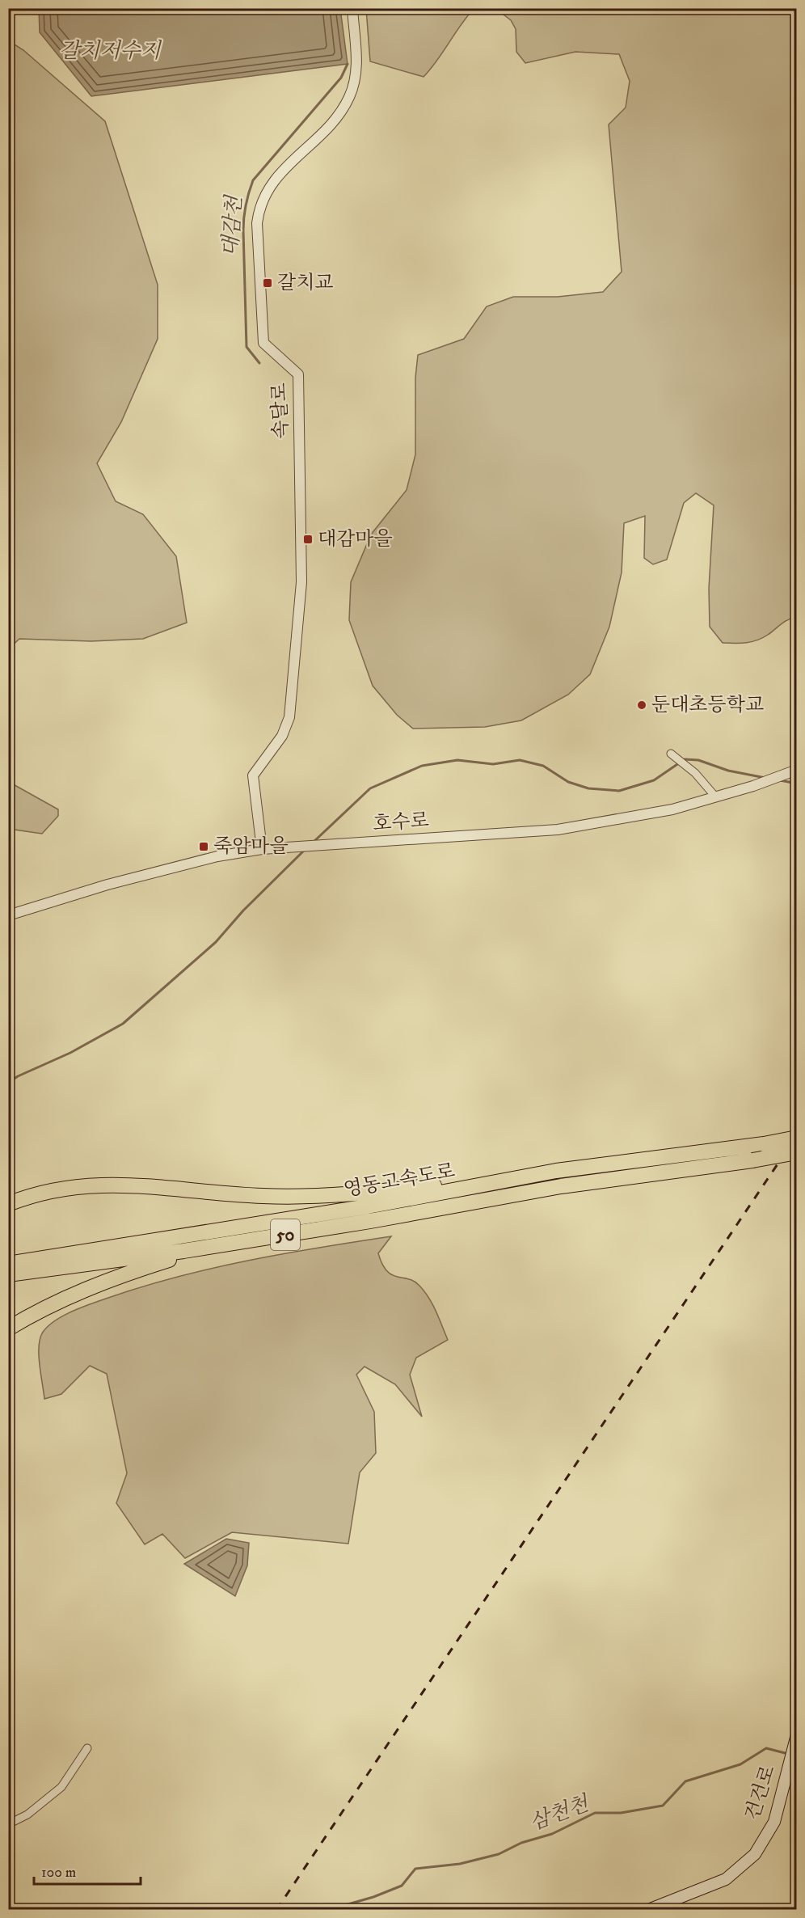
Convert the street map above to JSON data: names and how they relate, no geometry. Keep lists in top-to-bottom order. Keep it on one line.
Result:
{"streets":{"highway":["영동고속도로","50"],"main road":["건건로"],"street":["속달로","호수로"]},"crossings":[["속달로","호수로"]],"water":["갈치저수지","대감천","삼천천"],"places":{"transit":["갈치교","대감마을","죽암마을"],"other":["둔대초등학교"]},"scale_bar":"100 m"}
